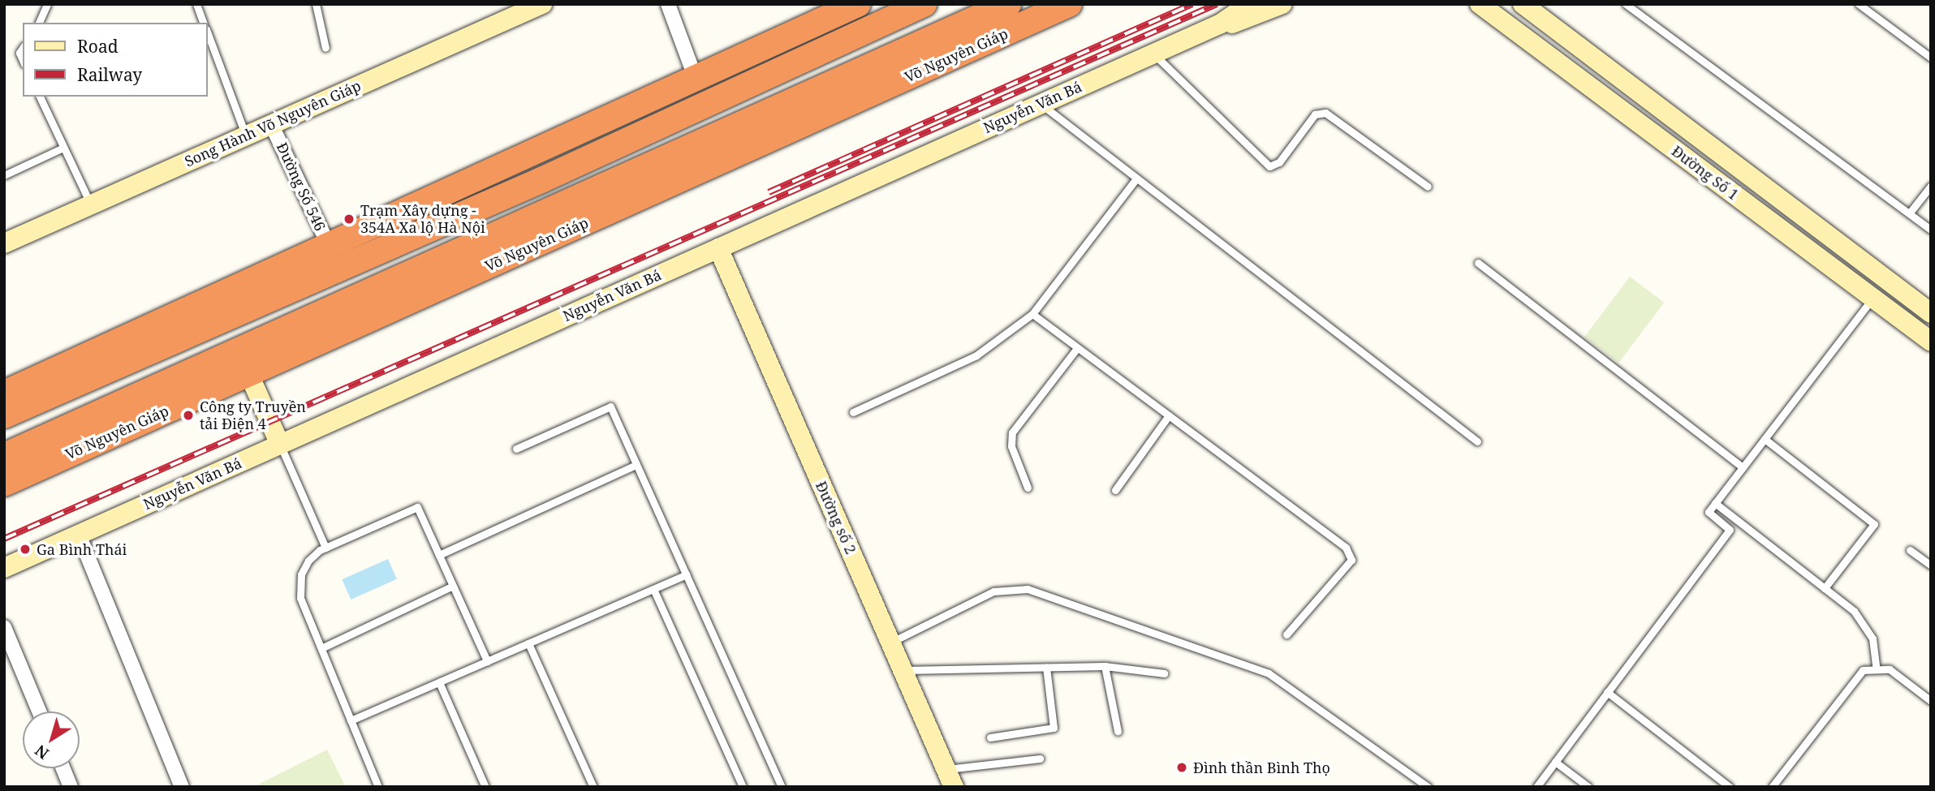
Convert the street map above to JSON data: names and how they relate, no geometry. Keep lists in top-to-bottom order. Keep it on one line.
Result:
{"streets":{"highway":["Võ Nguyên Giáp"],"main road":["Nguyễn Văn Bá","Song Hành Võ Nguyên Giáp","Đường Số 1","Đường số 2"],"street":["Đường Số 546"]},"crossings":[["Nguyễn Văn Bá","Đường số 2"],["Song Hành Võ Nguyên Giáp","Đường Số 546"]],"places":["Trạm Xây dựng - 354A Xa lộ Hà Nội","Công ty Truyền tải Điện 4","Ga Bình Thái","Đình thần Bình Thọ"],"legend":["Road","Railway"],"north":"bottom left"}
